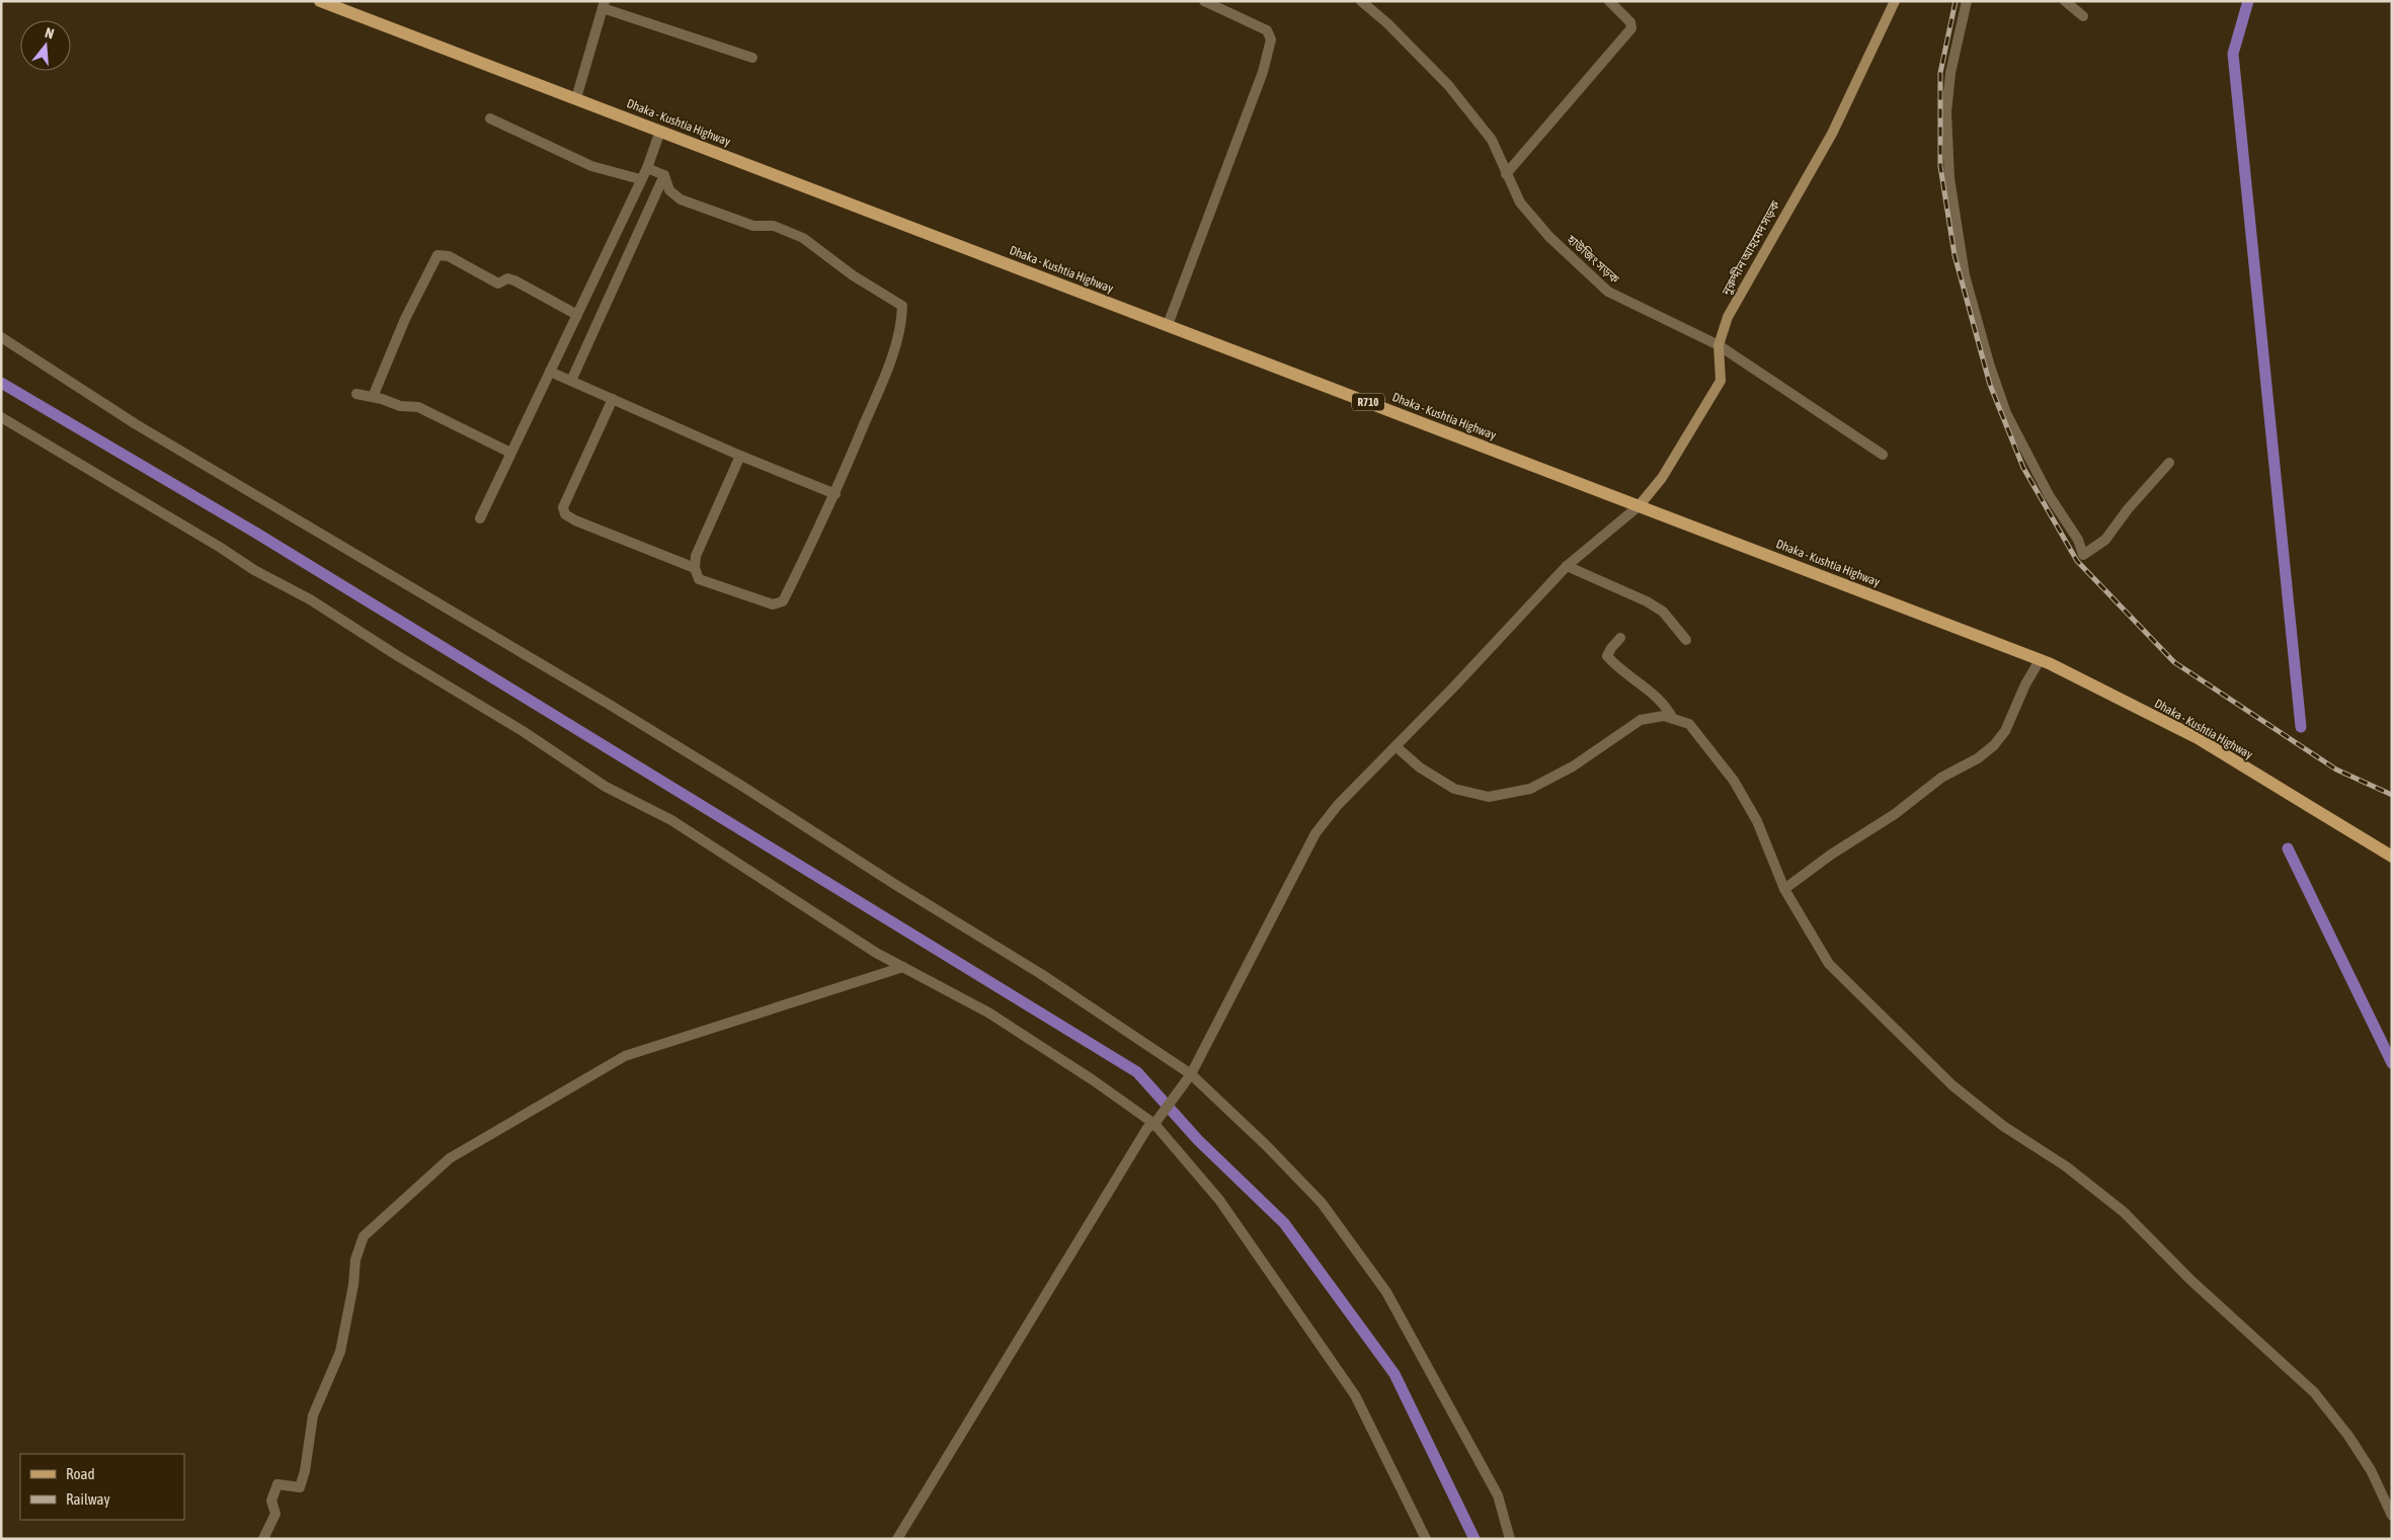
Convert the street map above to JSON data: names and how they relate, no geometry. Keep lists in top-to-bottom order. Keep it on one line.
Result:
{"streets":{"main road":["Dhaka - Kushtia Highway","নুরুদ্দীন আহমেদ সড়ক","R710"],"street":["হাউজিং সড়ক"]},"crossings":[["Dhaka - Kushtia Highway","নুরুদ্দীন আহমেদ সড়ক"],["নুরুদ্দীন আহমেদ সড়ক","হাউজিং সড়ক"]],"legend":["Road","Railway"],"north":"top"}
